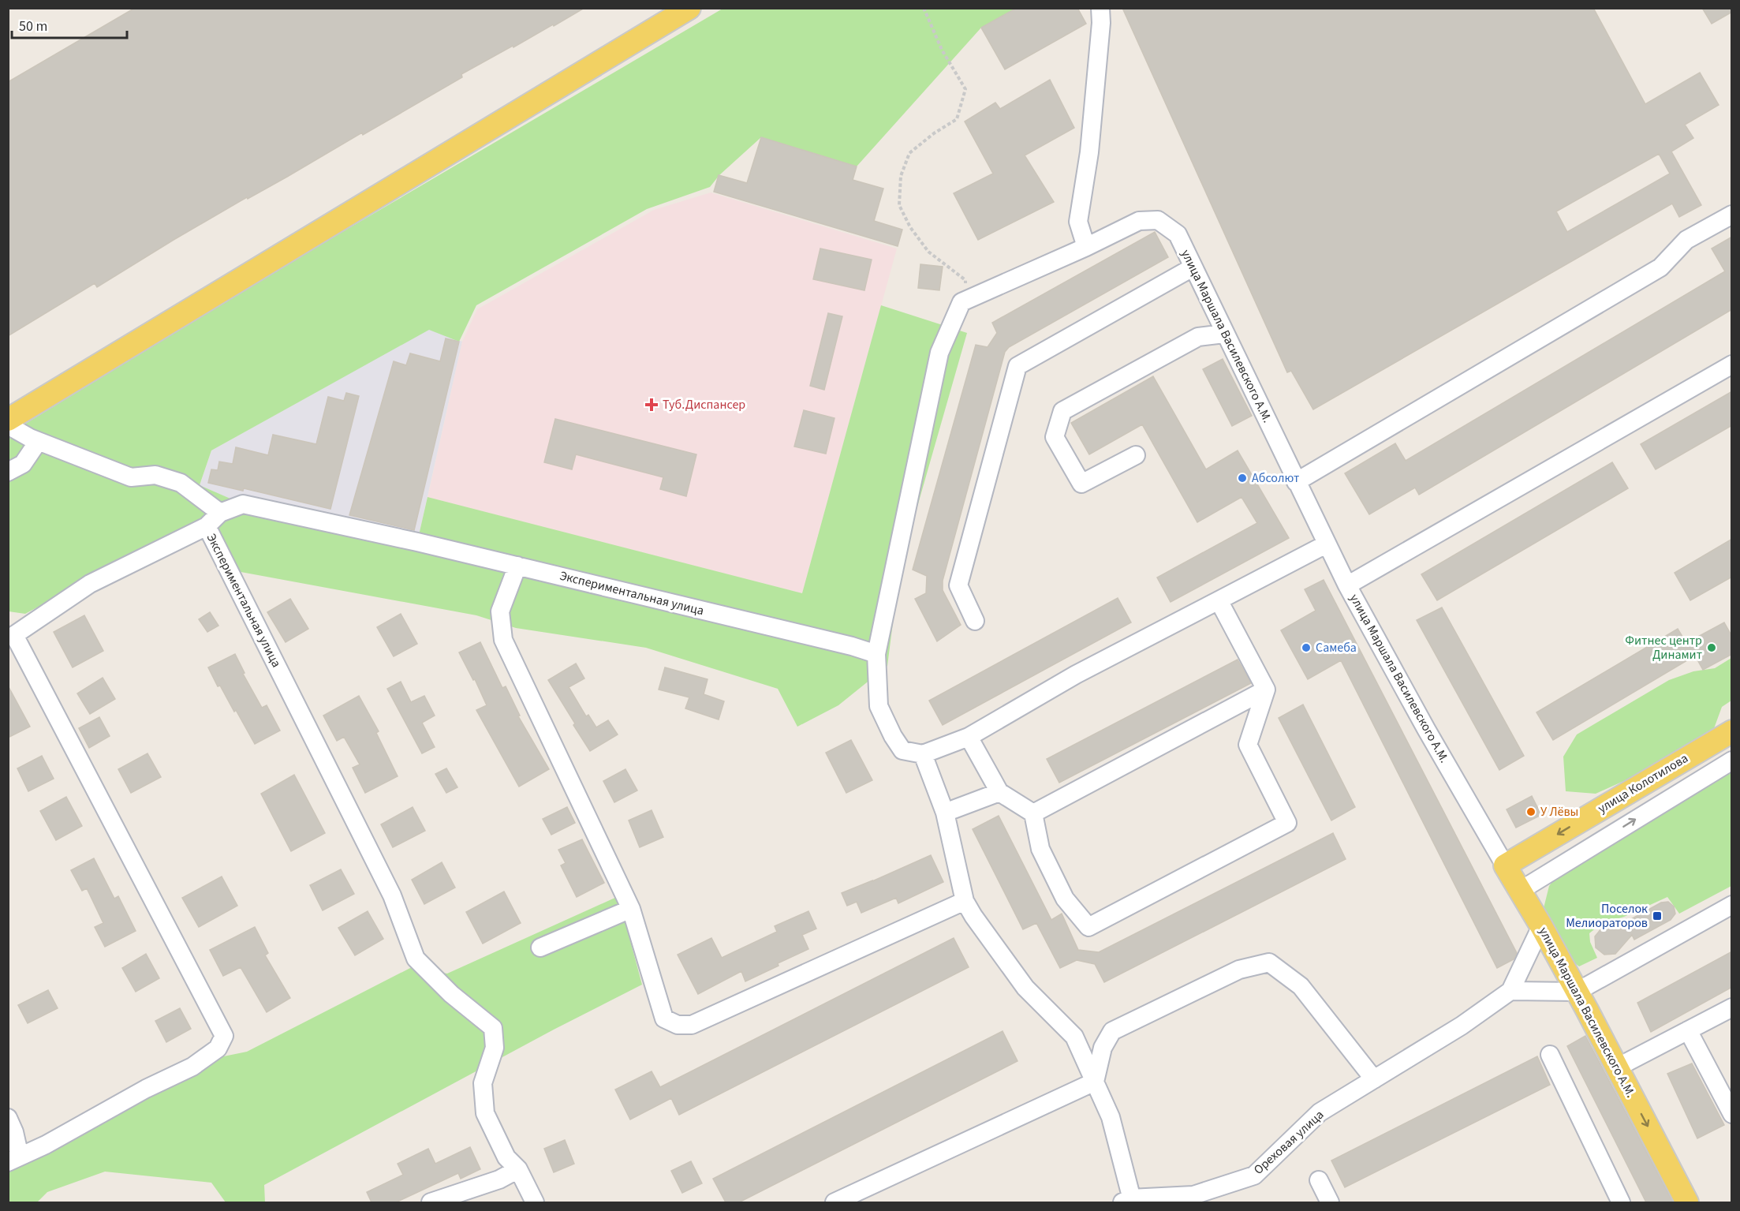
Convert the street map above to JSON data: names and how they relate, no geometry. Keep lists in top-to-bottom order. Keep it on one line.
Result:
{"streets":{"main road":["улица Маршала Василевского А.М.","улица Колотилова"],"street":["Экспериментальная улица","Ореховая улица"]},"crossings":[["улица Маршала Василевского А.М.","улица Колотилова"],["улица Маршала Василевского А.М.","Ореховая улица"]],"places":{"health":["Туб.Диспансер"],"other":["Абсолют","Самеба","Фитнес центр Динамит","У Лёвы"],"transit":["Поселок Мелиораторов"]},"scale_bar":"50 m"}
